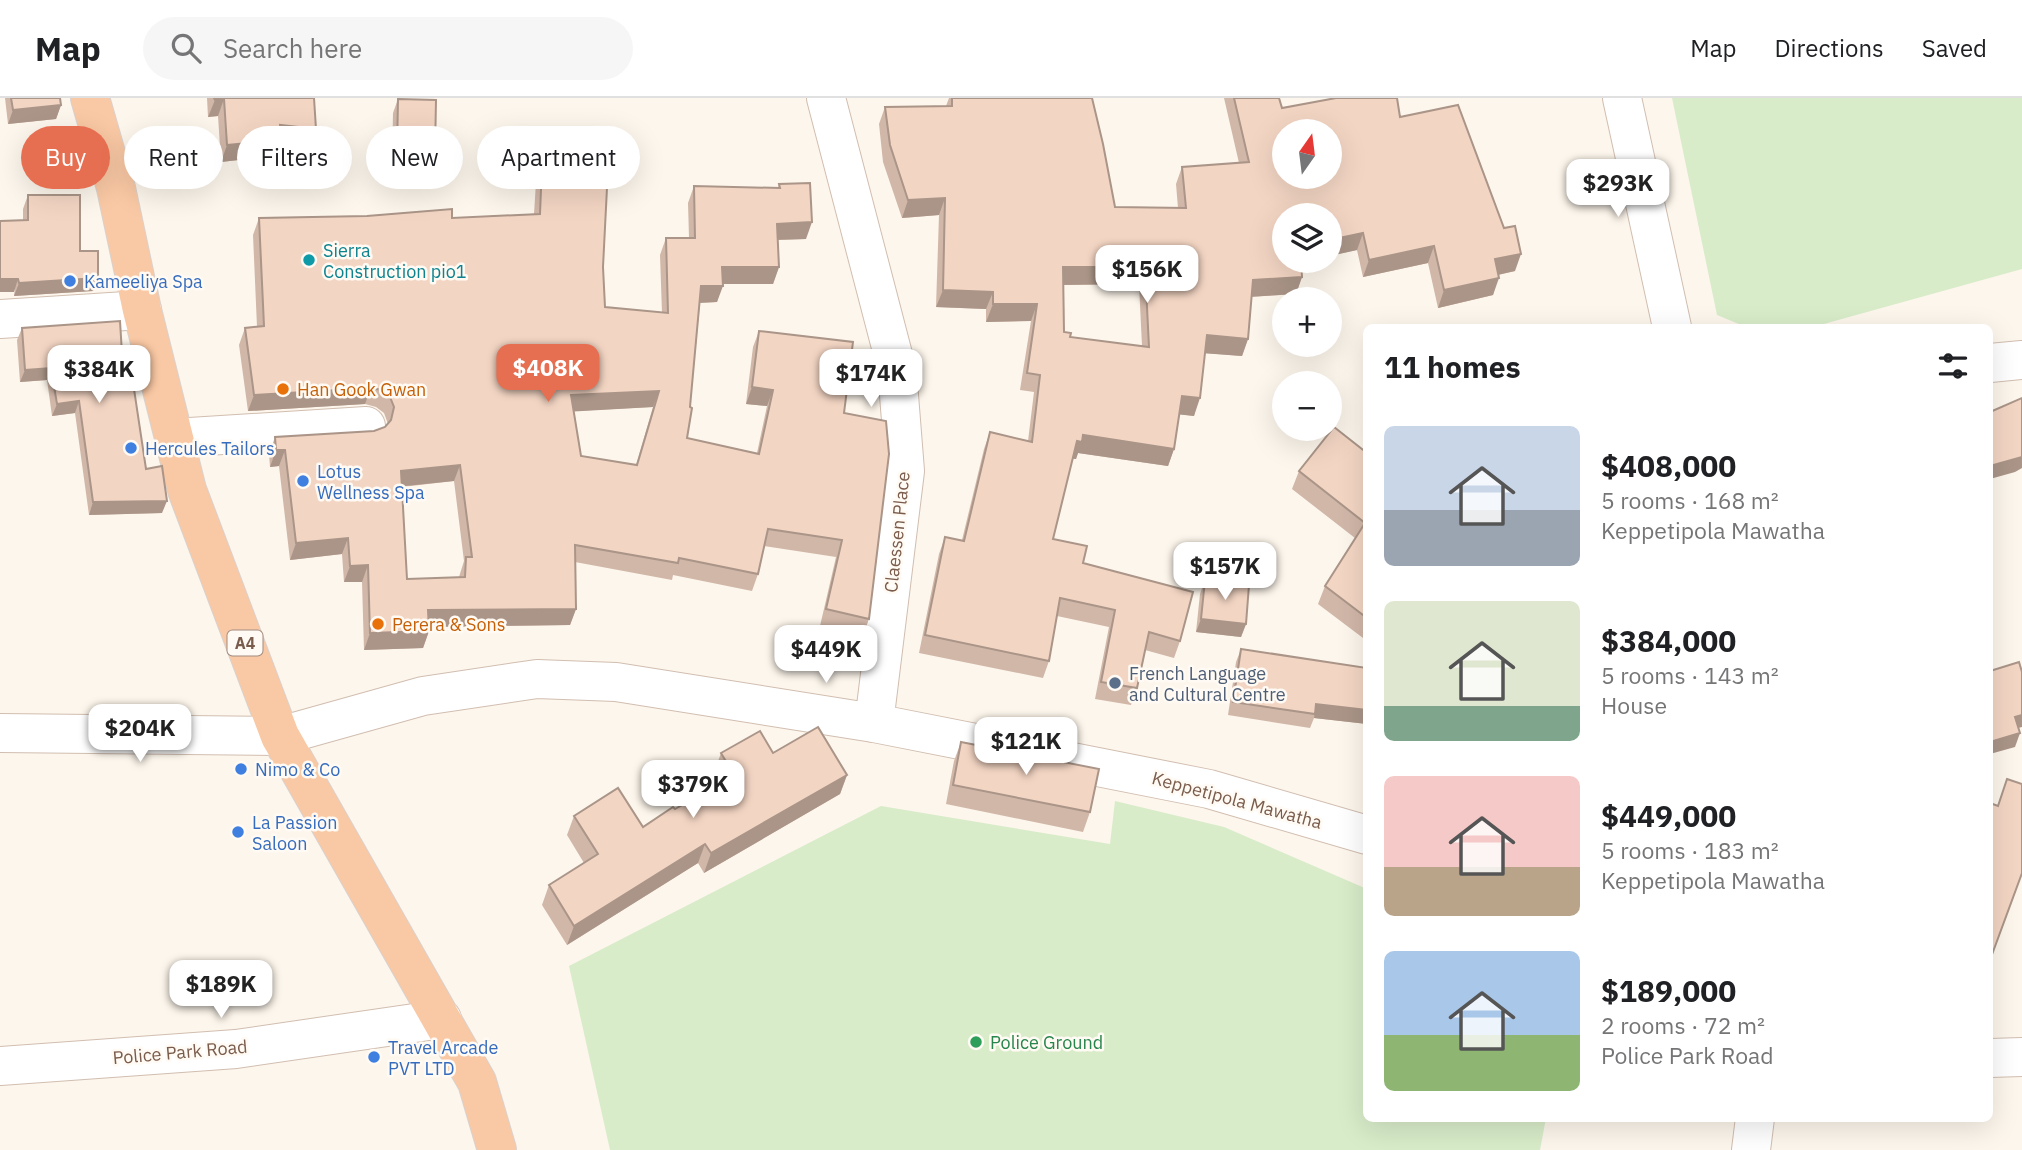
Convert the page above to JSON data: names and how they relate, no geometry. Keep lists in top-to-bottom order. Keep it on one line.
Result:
{"streets":{"highway":["A4"],"street":["Claessen Place","Keppetipola Mawatha","Police Park Road"]},"crossings":[["Claessen Place","Keppetipola Mawatha"],["A4","Keppetipola Mawatha"],["A4","Police Park Road"]],"places":["Sierra Construction pio1","Kameeliya Spa","Han Gook Gwan","Hercules Tailors","Lotus Wellness Spa","Perera & Sons","French Language and Cultural Centre","Nimo & Co","La Passion Saloon","Police Ground","Travel Arcade PVT LTD"],"north":"top","page":{"header":"Map","search":"Search here","nav":["Map","Directions","Saved"],"map_buttons":["+","−"],"chip":["Buy","Rent","Filters","New","Apartment"],"price":["$293K","$156K","$408K","$384K","$174K","$157K","$449K","$204K","$121K","$379K","$189K"],"heading":"11 homes","list":[{"name":"$408,000","note":"5 rooms · 168 m² · Keppetipola Mawatha"},{"name":"$384,000","note":"5 rooms · 143 m² · House"},{"name":"$449,000","note":"5 rooms · 183 m² · Keppetipola Mawatha"},{"name":"$189,000","note":"2 rooms · 72 m² · Police Park Road"}]}}
